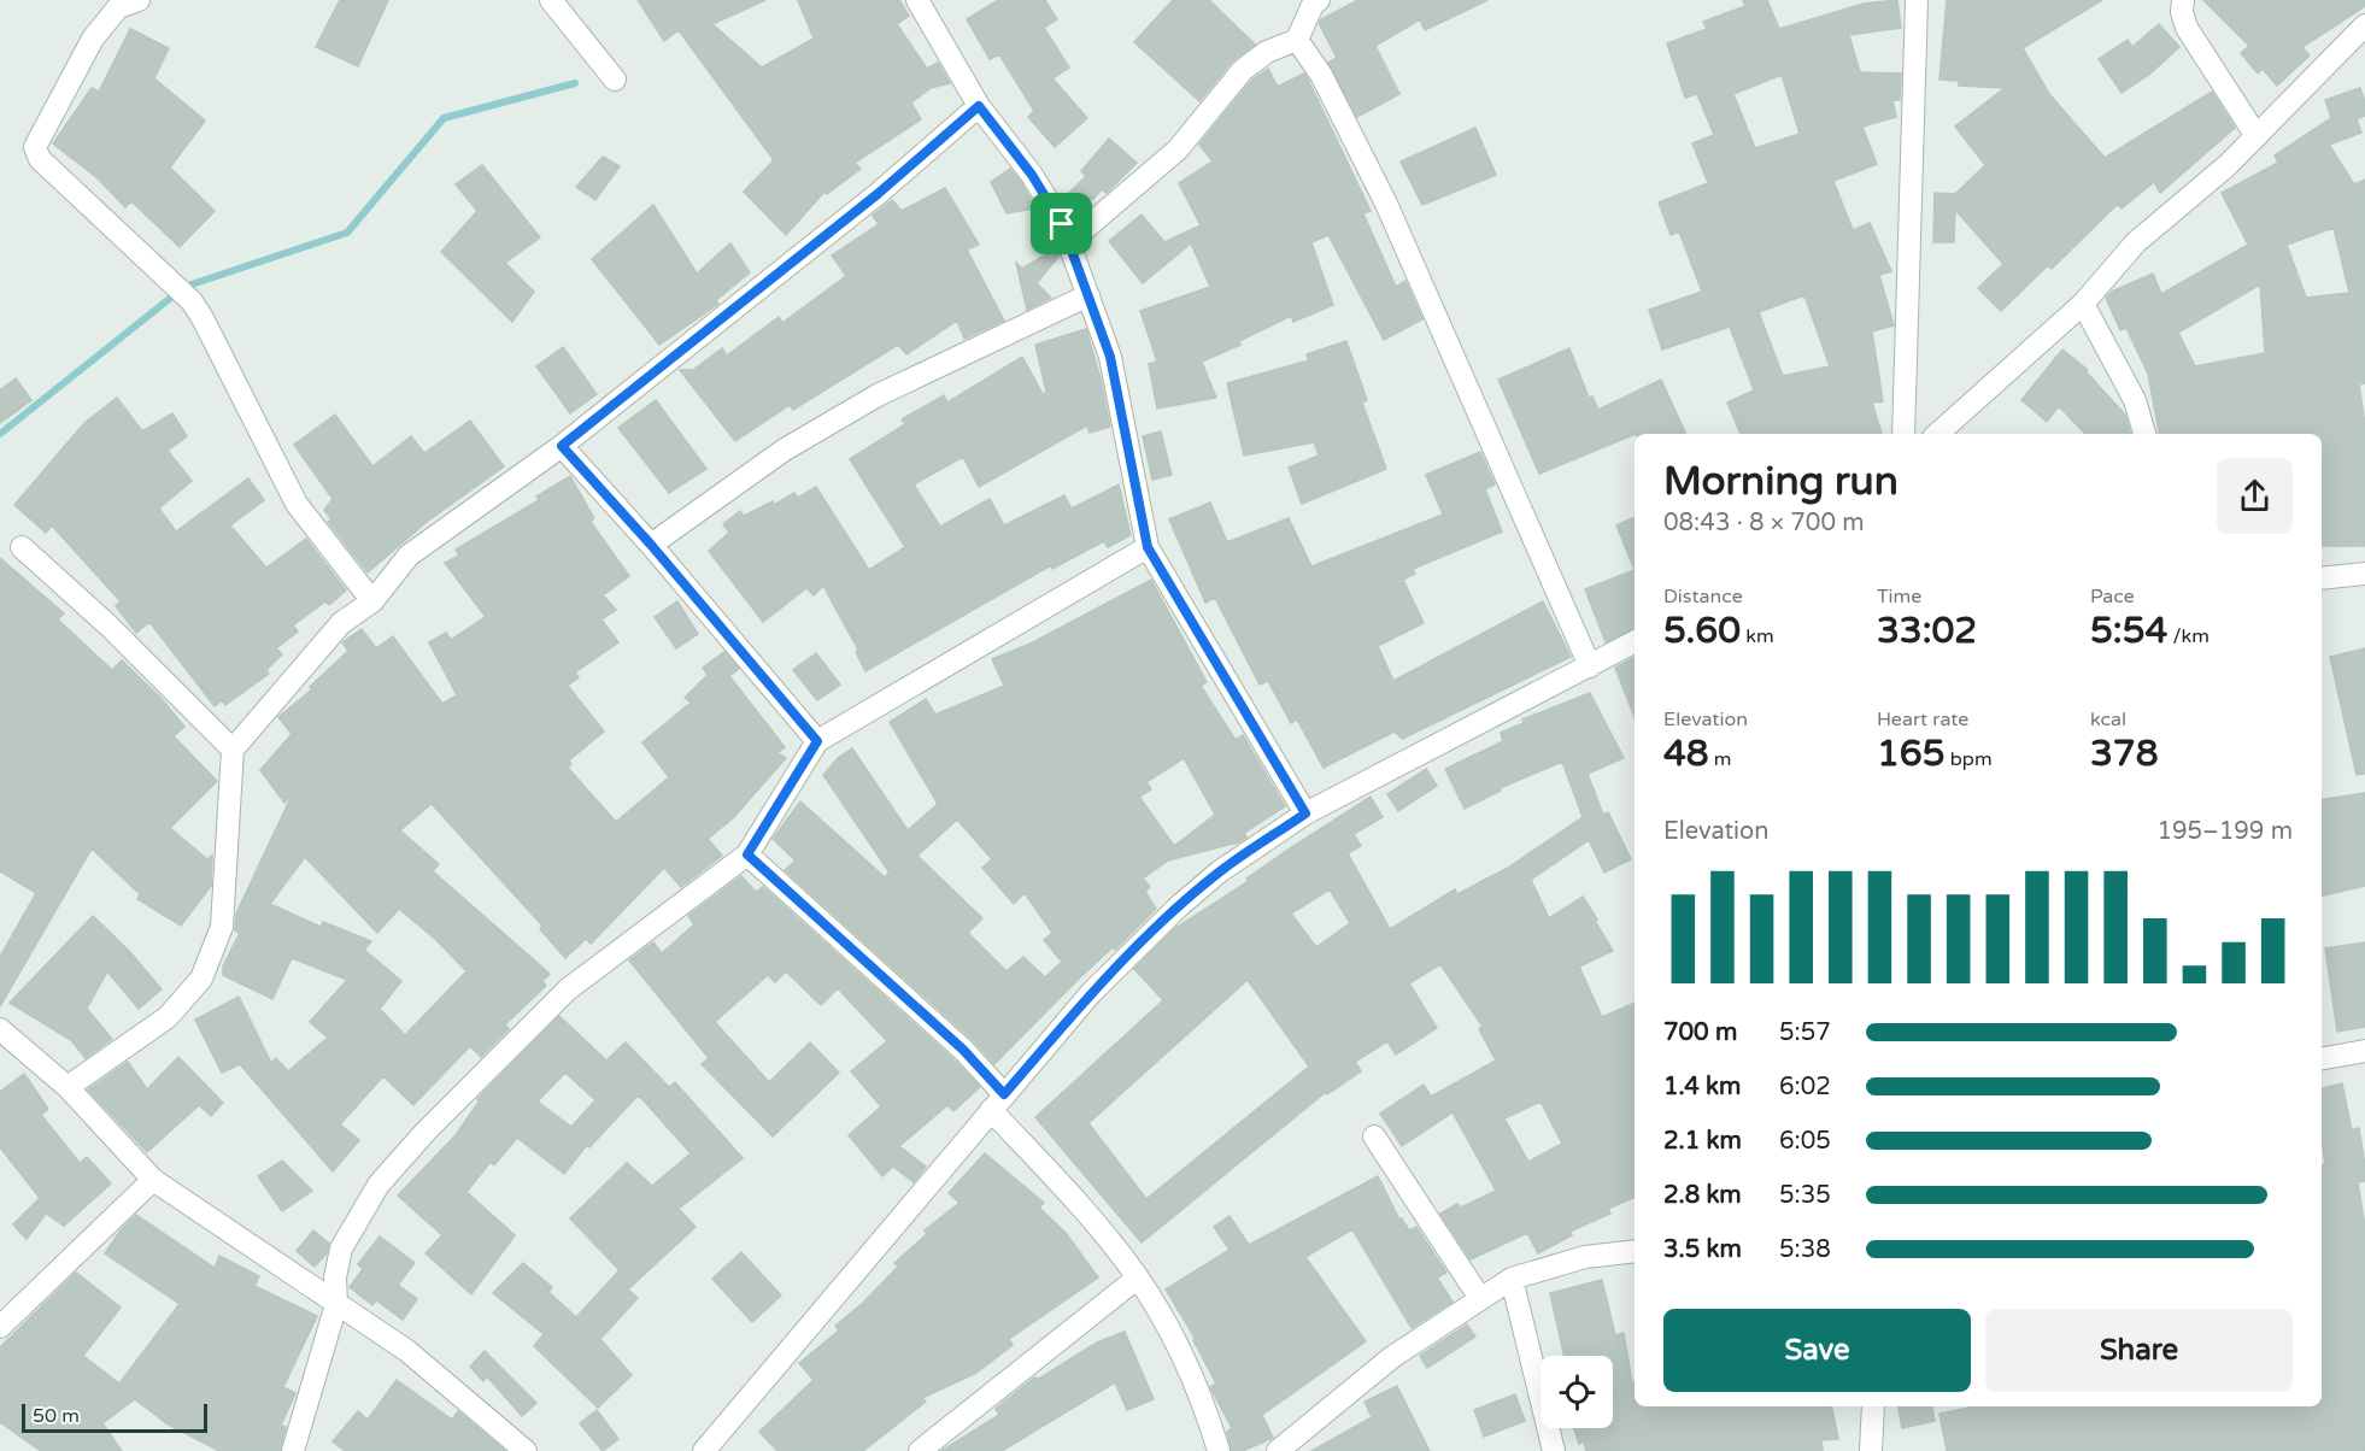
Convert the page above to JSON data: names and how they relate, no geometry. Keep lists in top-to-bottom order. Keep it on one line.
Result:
{"scale_bar":"50 m","page":{"heading":["Morning run","08:43 · 8 × 700 m"],"stats":[["Distance","5.60 km"],["Time","33:02"],["Pace","5:54 /km"],["Elevation","48 m"],["Heart rate","165 bpm"],["kcal","378"]],"chart":["Elevation","195–199 m"],"list":[{"name":"700 m","note":"5:57"},{"name":"1.4 km","note":"6:02"},{"name":"2.1 km","note":"6:05"},{"name":"2.8 km","note":"5:35"},{"name":"3.5 km","note":"5:38"}],"buttons":["Save","Share"],"scale":"50 m"}}
